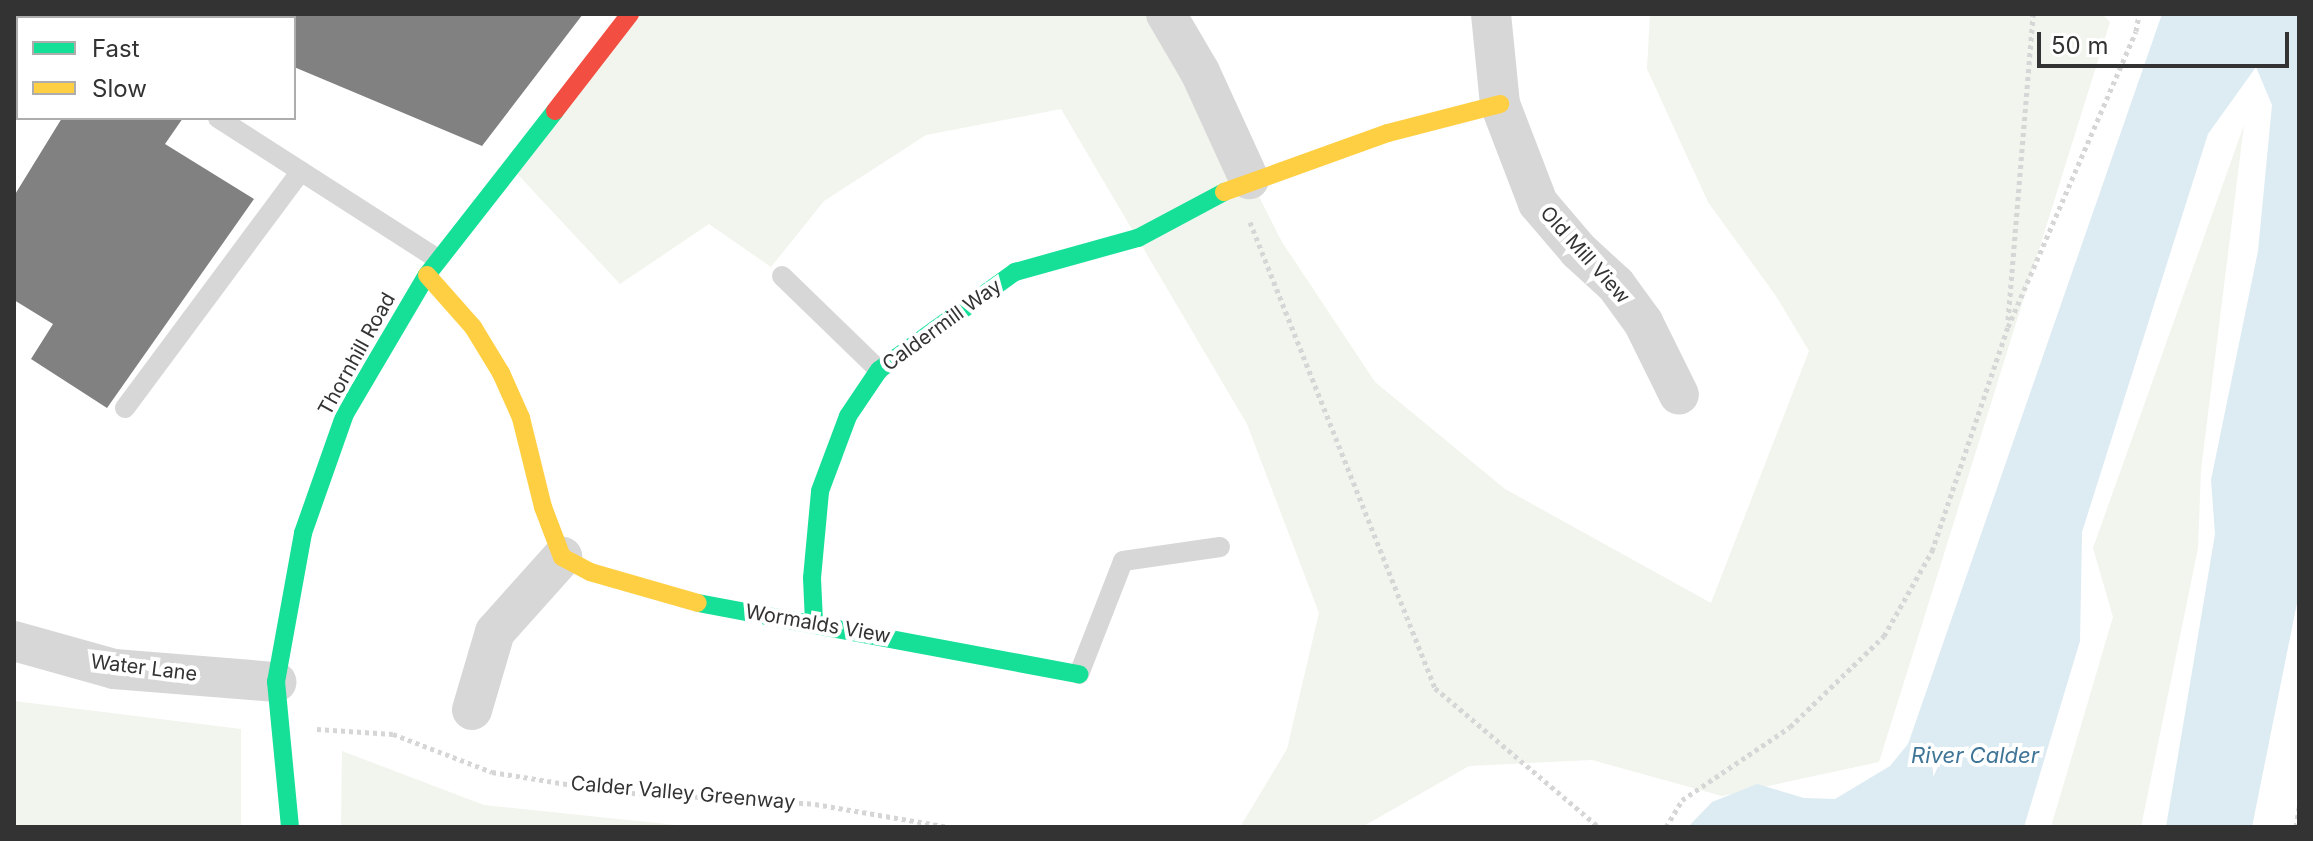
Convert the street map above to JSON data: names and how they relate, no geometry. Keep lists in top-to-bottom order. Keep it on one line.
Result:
{"streets":{"street":["Old Mill View","Caldermill Way","Thornhill Road","Wormalds View","Water Lane"],"path":["Calder Valley Greenway"]},"crossings":[["Old Mill View","Caldermill Way"],["Caldermill Way","Wormalds View"],["Thornhill Road","Water Lane"],["Thornhill Road","Calder Valley Greenway"]],"water":["River Calder"],"legend":["Fast","Slow"],"scale_bar":"50 m"}
